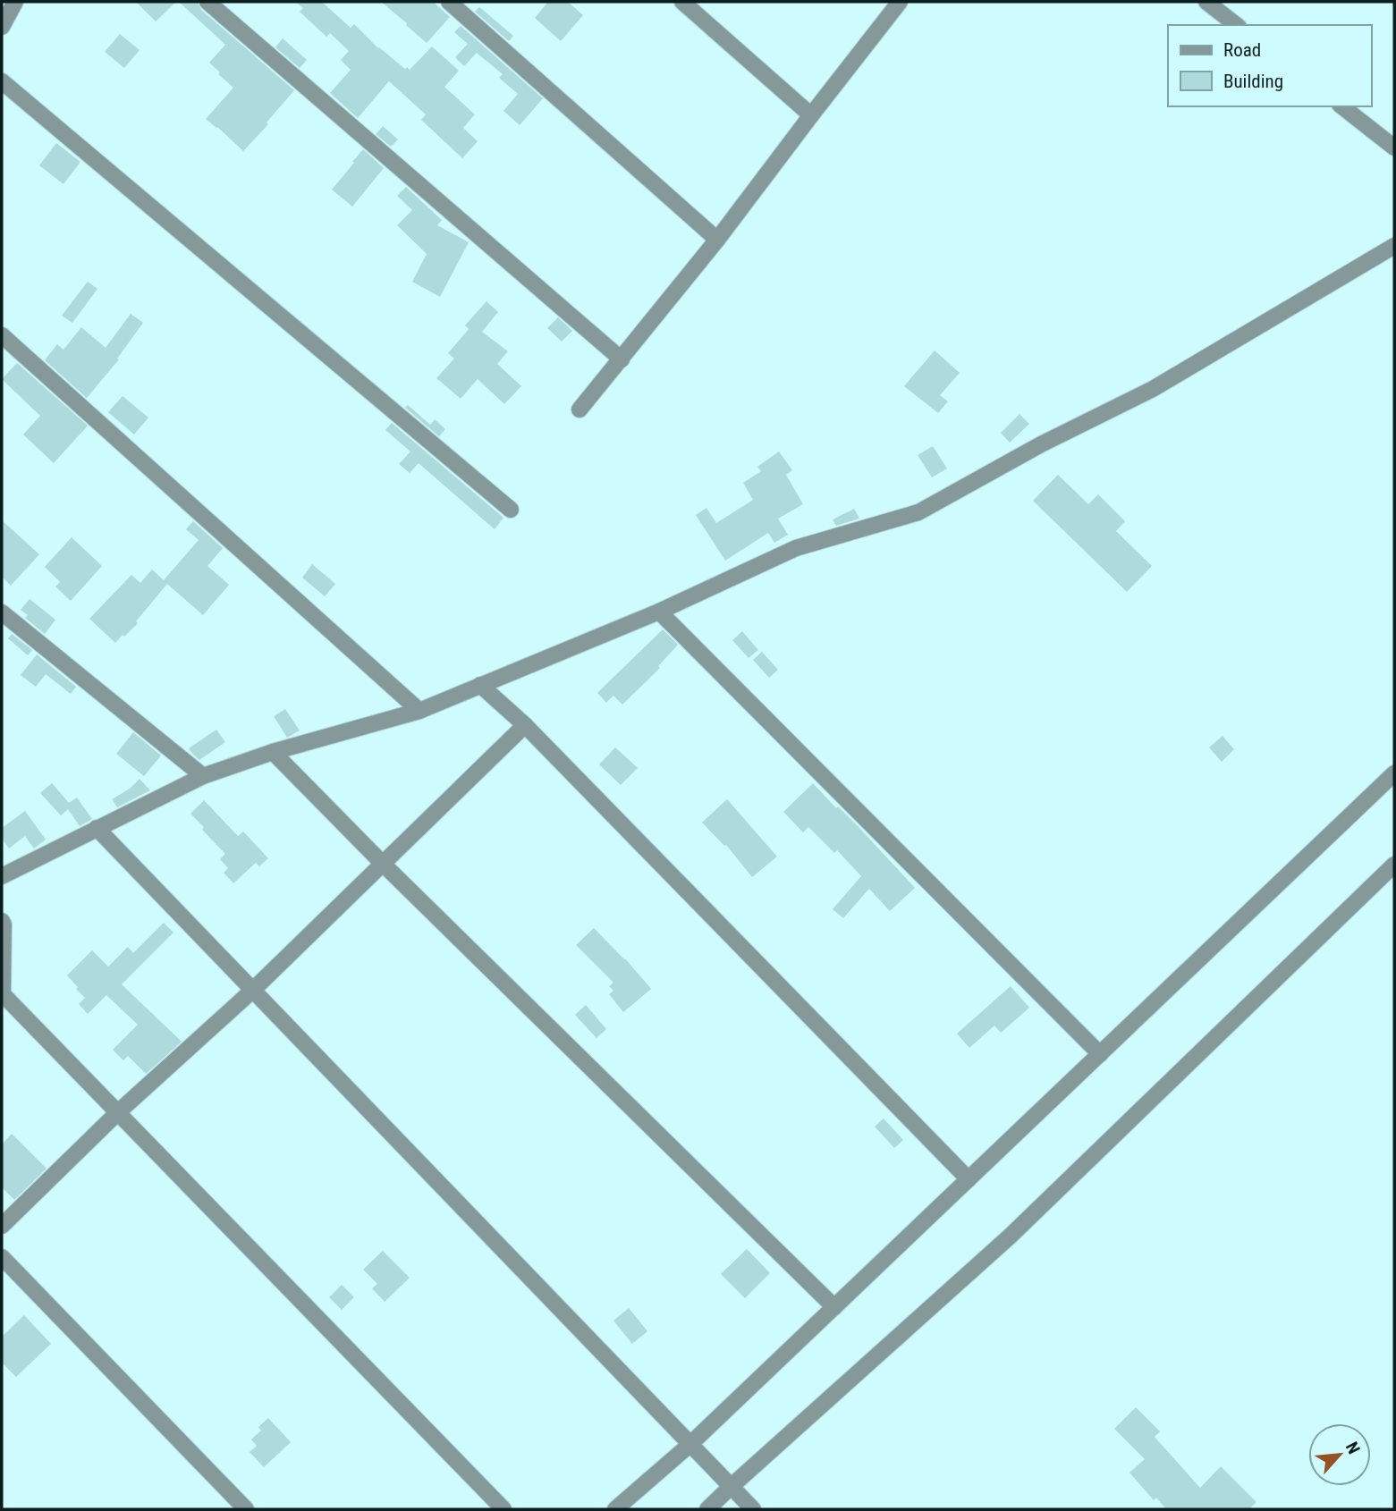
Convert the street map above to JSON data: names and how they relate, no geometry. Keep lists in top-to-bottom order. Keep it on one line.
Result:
{"legend":["Road","Building"],"north":"top right"}
